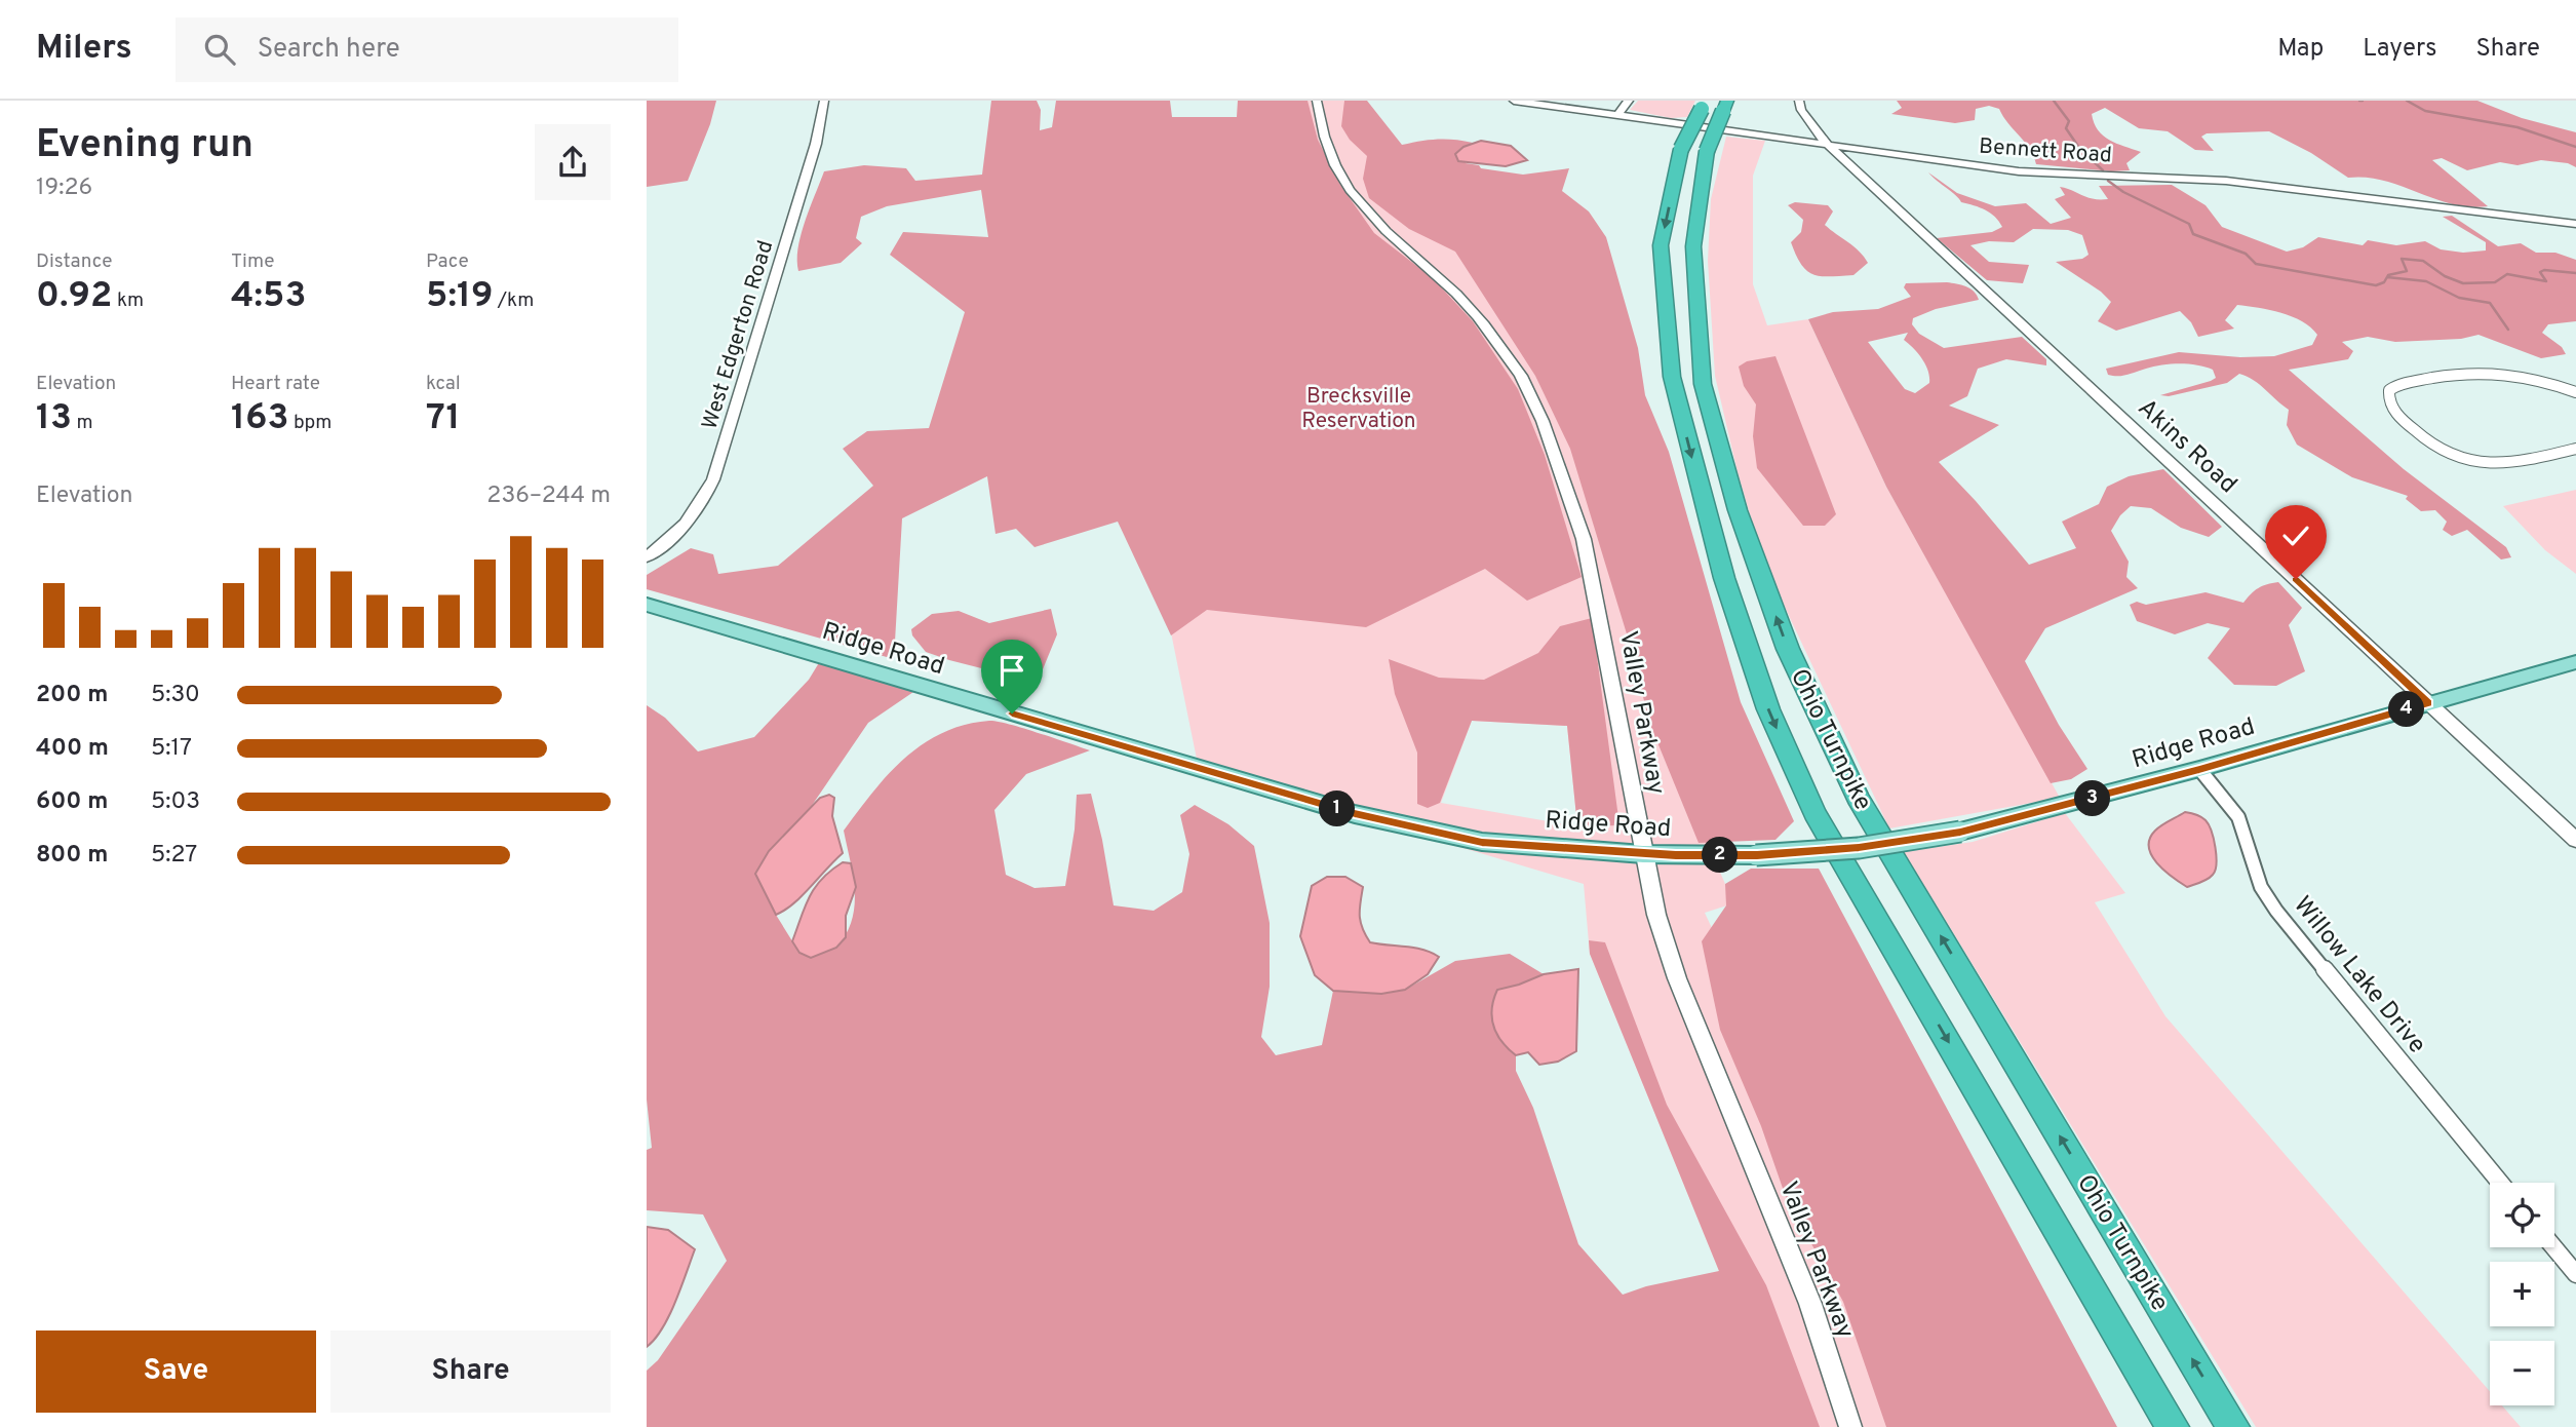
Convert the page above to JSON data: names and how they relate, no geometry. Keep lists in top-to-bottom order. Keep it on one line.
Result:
{"streets":{"highway":["Ohio Turnpike"],"main road":["Ridge Road"],"street":["Bennett Road","West Edgerton Road","Akins Road","Valley Parkway","Willow Lake Drive"]},"crossings":[["Bennett Road","Akins Road"],["Akins Road","Ridge Road"],["Ridge Road","Valley Parkway"],["Ridge Road","Willow Lake Drive"]],"parks":["Brecksville Reservation"],"page":{"header":"Milers","search":"Search here","nav":["Map","Layers","Share"],"heading":["Evening run","19:26"],"stats":[["Distance","0.92 km"],["Time","4:53"],["Pace","5:19 /km"],["Elevation","13 m"],["Heart rate","163 bpm"],["kcal","71"]],"chart":["Elevation","236–244 m"],"list":[{"name":"200 m","note":"5:30"},{"name":"400 m","note":"5:17"},{"name":"600 m","note":"5:03"},{"name":"800 m","note":"5:27"}],"pins":["4","3","1","2"],"map_buttons":["+","−"],"buttons":["Save","Share"]}}
